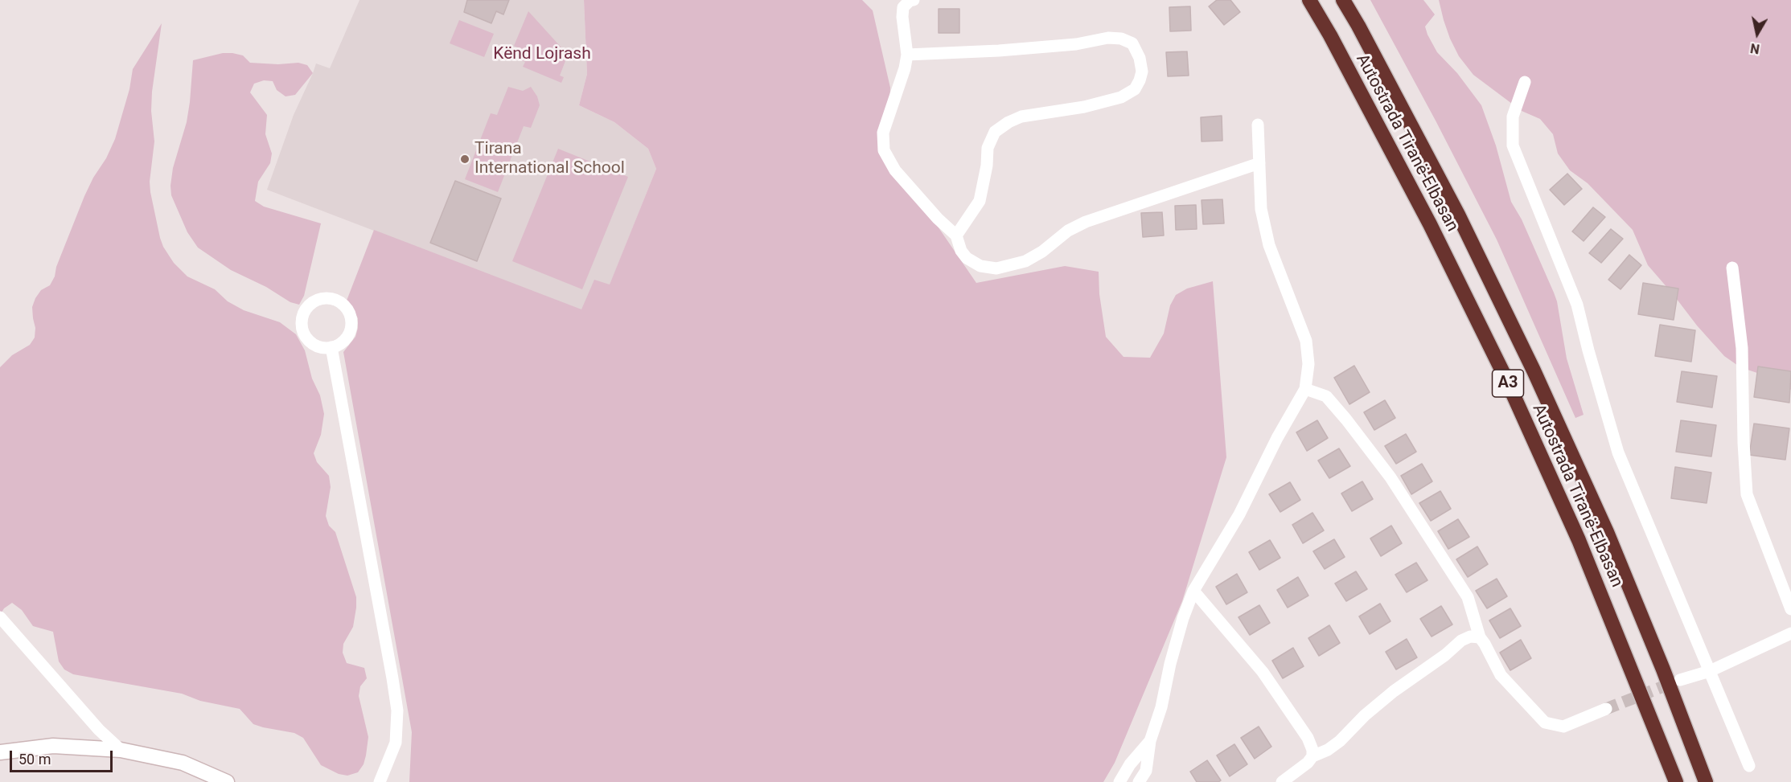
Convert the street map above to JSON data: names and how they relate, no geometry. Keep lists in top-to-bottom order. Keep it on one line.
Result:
{"streets":{"highway":["Autostrada Tiranë-Elbasan","A3"]},"parks":["Kënd Lojrash"],"places":["Tirana International School"],"scale_bar":"50 m","north":"bottom"}
